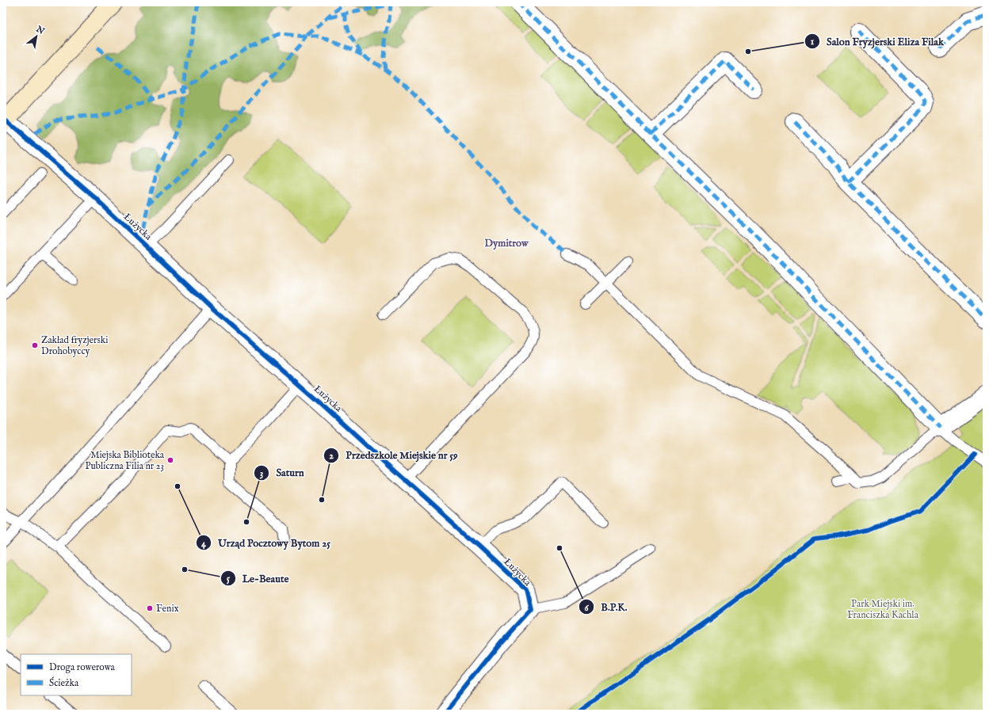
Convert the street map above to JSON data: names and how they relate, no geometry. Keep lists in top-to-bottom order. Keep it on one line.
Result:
{"streets":{"street":["Łużycka"]},"districts":["Dymitrow"],"parks":["Park Miejski im. Franciszka Kachla"],"places":["Salon Fryzjerski Eliza Filak","Zakład fryzjerski Drohobyccy","Miejska Biblioteka Publiczna Filia nr 23","Urząd Pocztowy Bytom 25","Przedszkole Miejskie nr 59","Saturn","B.P.K.","Le-Beaute","Fenix"],"legend":["Droga rowerowa","Ścieżka"],"north":"top right"}
